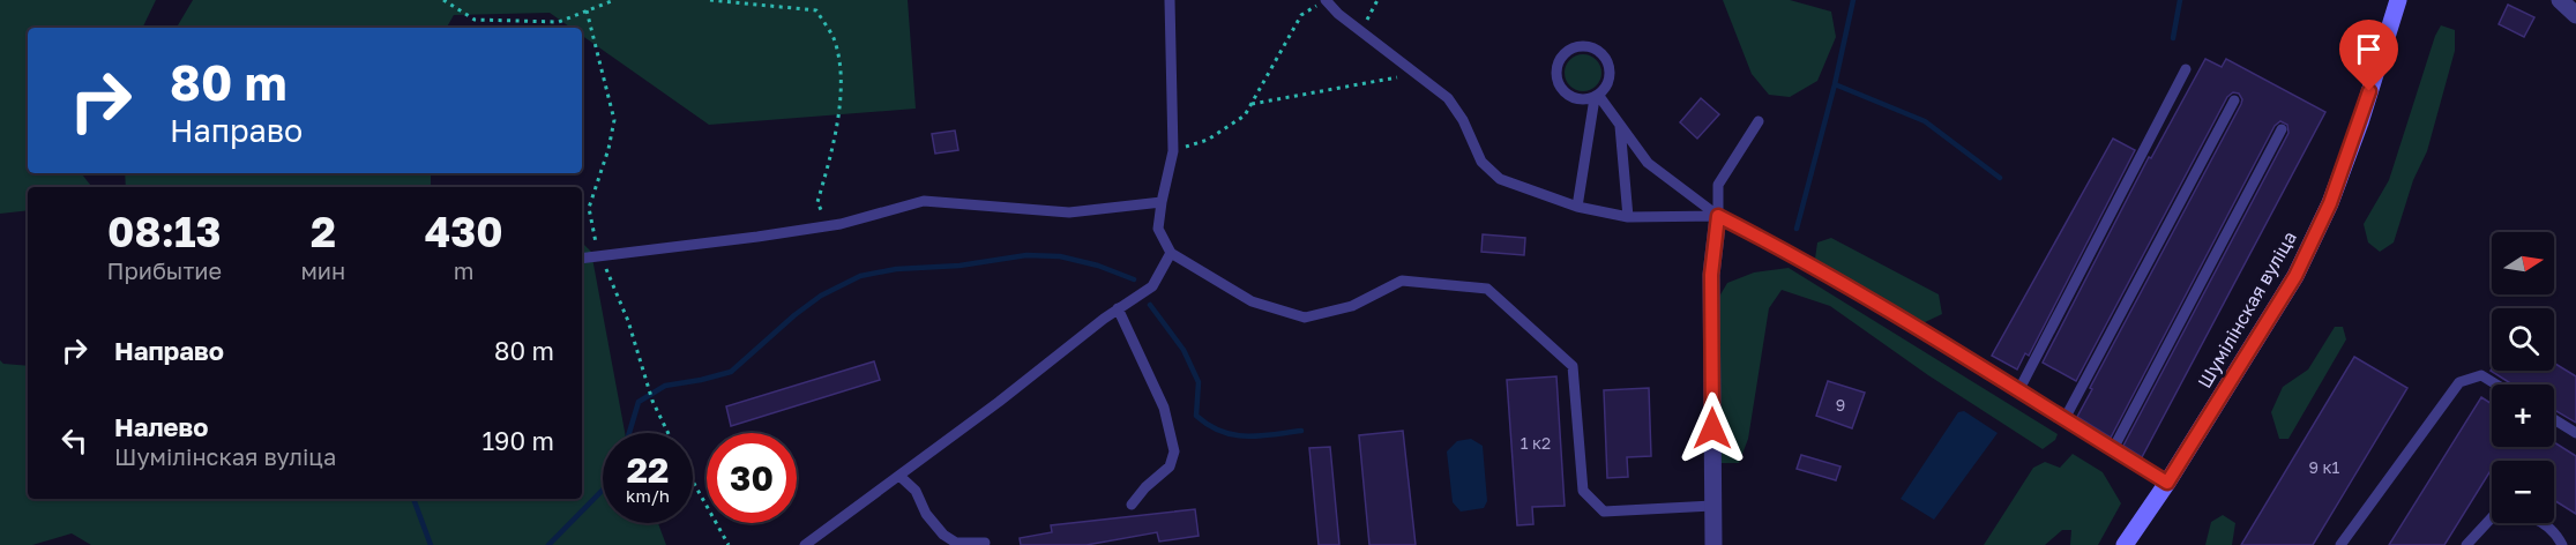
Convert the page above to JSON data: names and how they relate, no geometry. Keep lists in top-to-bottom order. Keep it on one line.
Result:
{"streets":{"main road":["Шумілінская вуліца"]},"house_numbers":["9","1 к2","9 к1"],"north":"right","page":{"turn":["80 m","Направо"],"eta":["08:13","Прибытие","2","мин","430","m"],"map_buttons":["+","−"],"list":[{"name":"Направо","value":"80 m"},{"name":"Налево","note":"Шумілінская вуліца","value":"190 m"}],"speed":"22 km/h","limit":"30"}}
